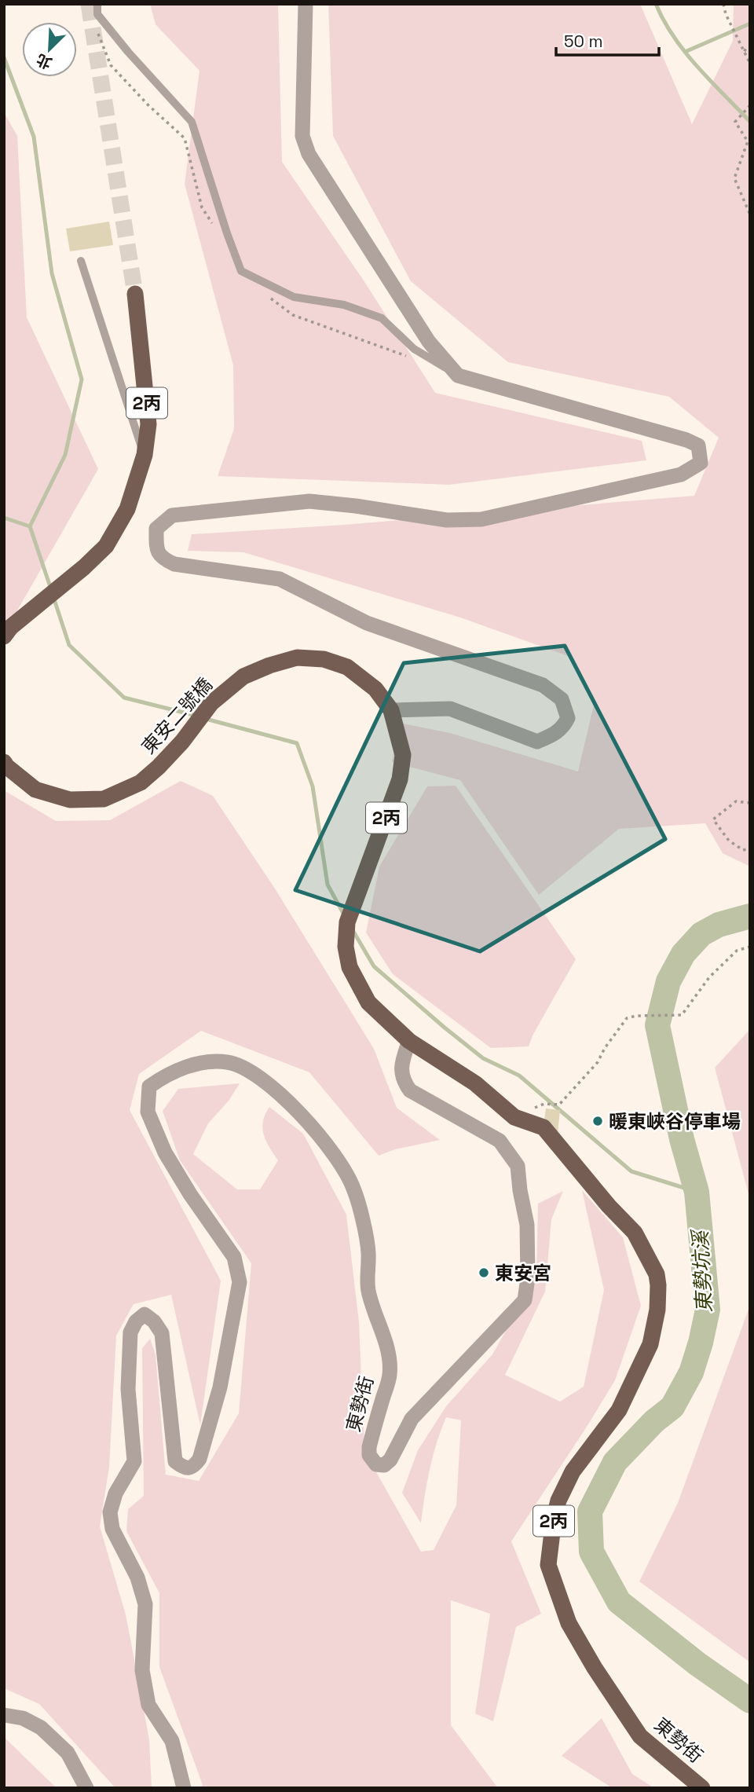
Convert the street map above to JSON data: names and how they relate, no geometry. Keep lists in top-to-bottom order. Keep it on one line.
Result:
{"streets":{"main road":["2丙","東安二號橋","東勢街"]},"crossings":[["2丙","東安二號橋"],["2丙","東勢街"]],"water":["東勢坑溪"],"places":["暖東峽谷停車場","東安宮"],"scale_bar":"50 m","north":"bottom left"}
